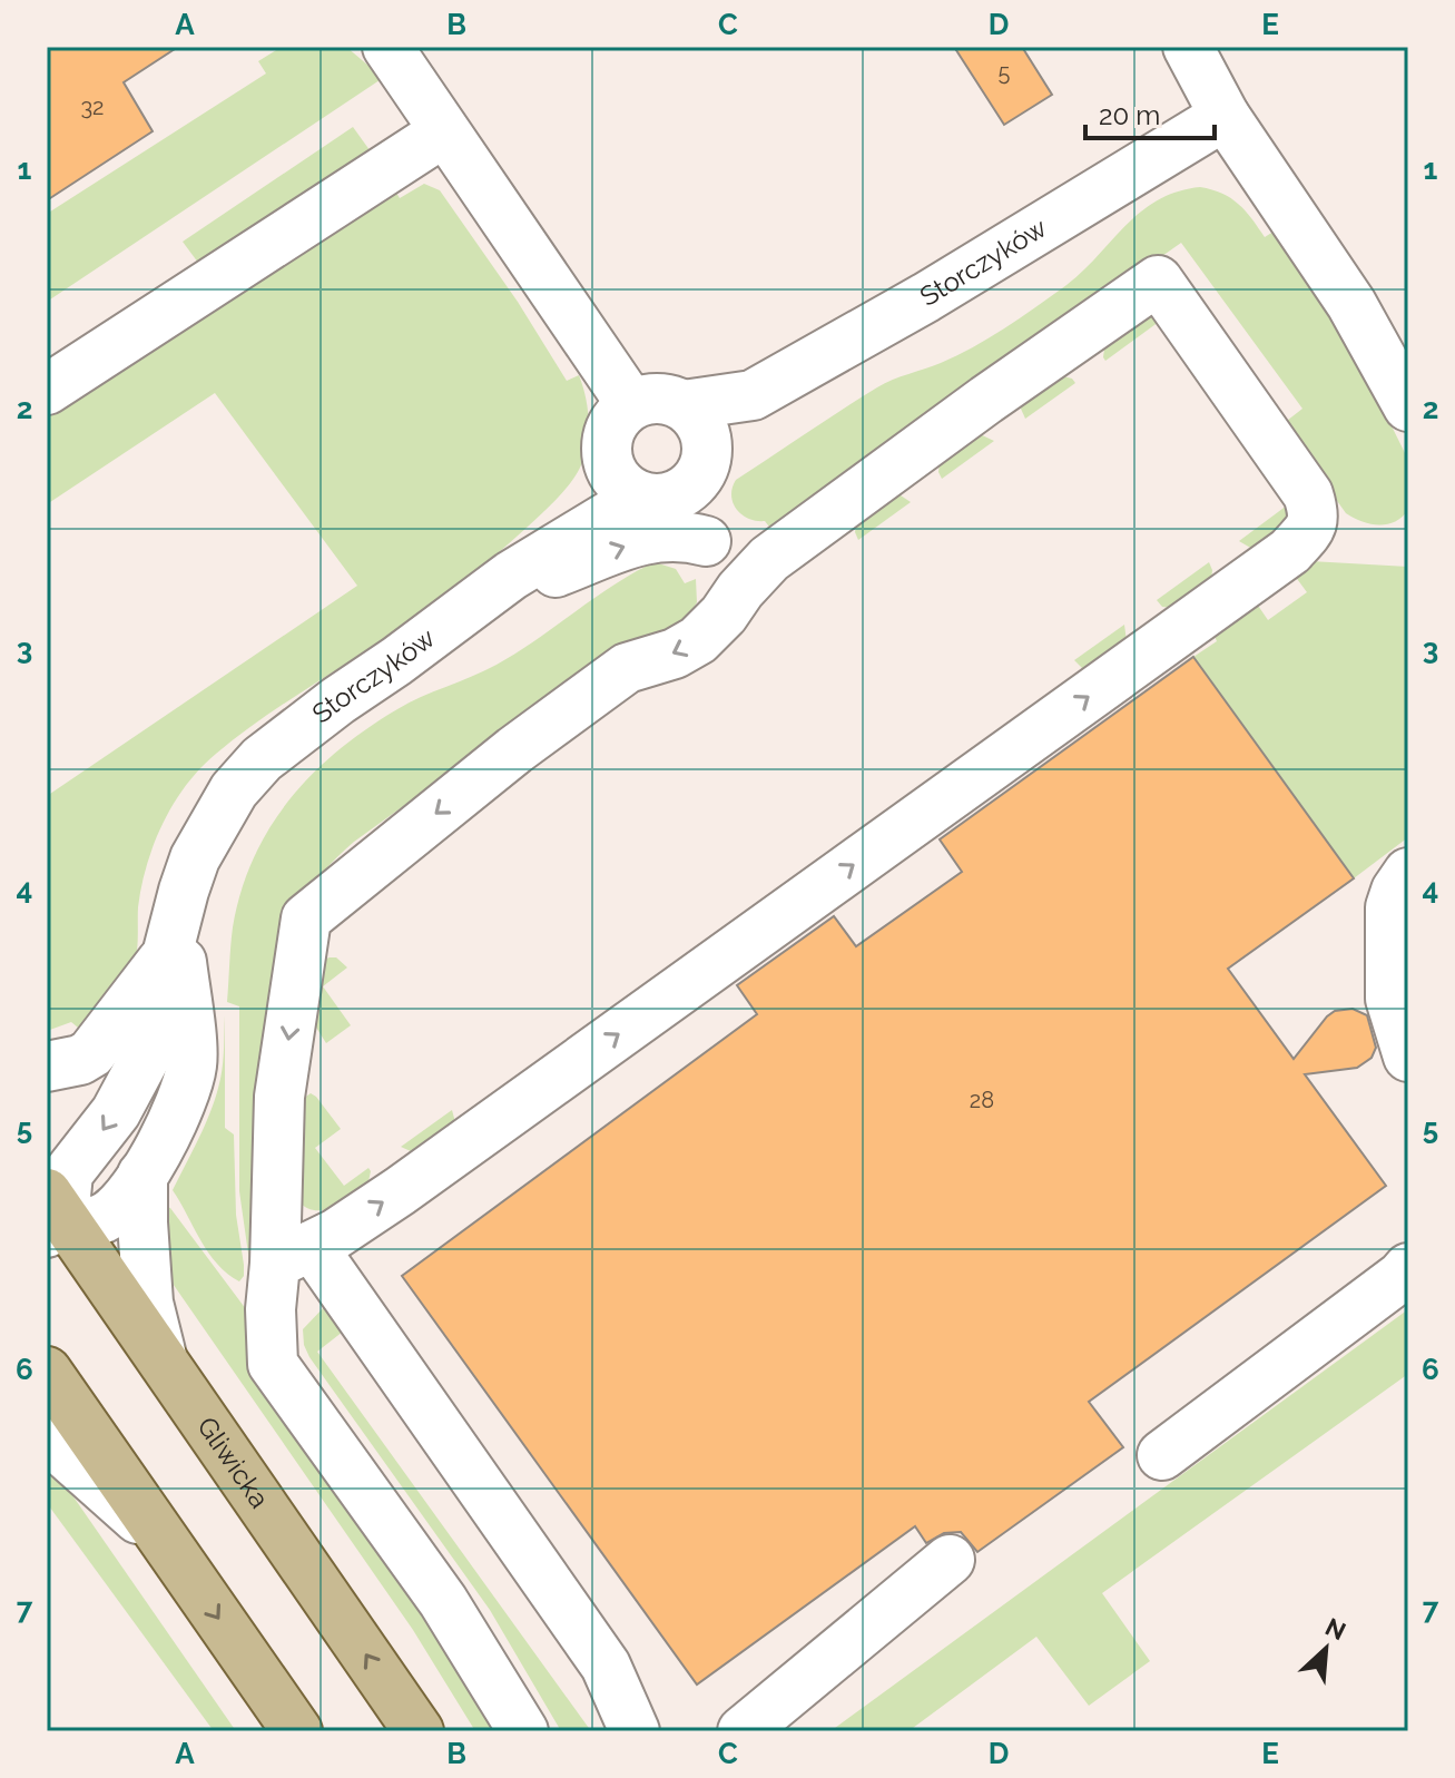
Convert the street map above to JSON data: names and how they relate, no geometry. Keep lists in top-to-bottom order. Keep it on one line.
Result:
{"streets":{"main road":["Gliwicka"],"street":["Storczyków"]},"crossings":[["Storczyków","Gliwicka"]],"house_numbers":["5","32","28"],"scale_bar":"20 m","north":"top right","grid":{"columns":["A","B","C","D","E"],"rows":["1","2","3","4","5","6","7"]}}
